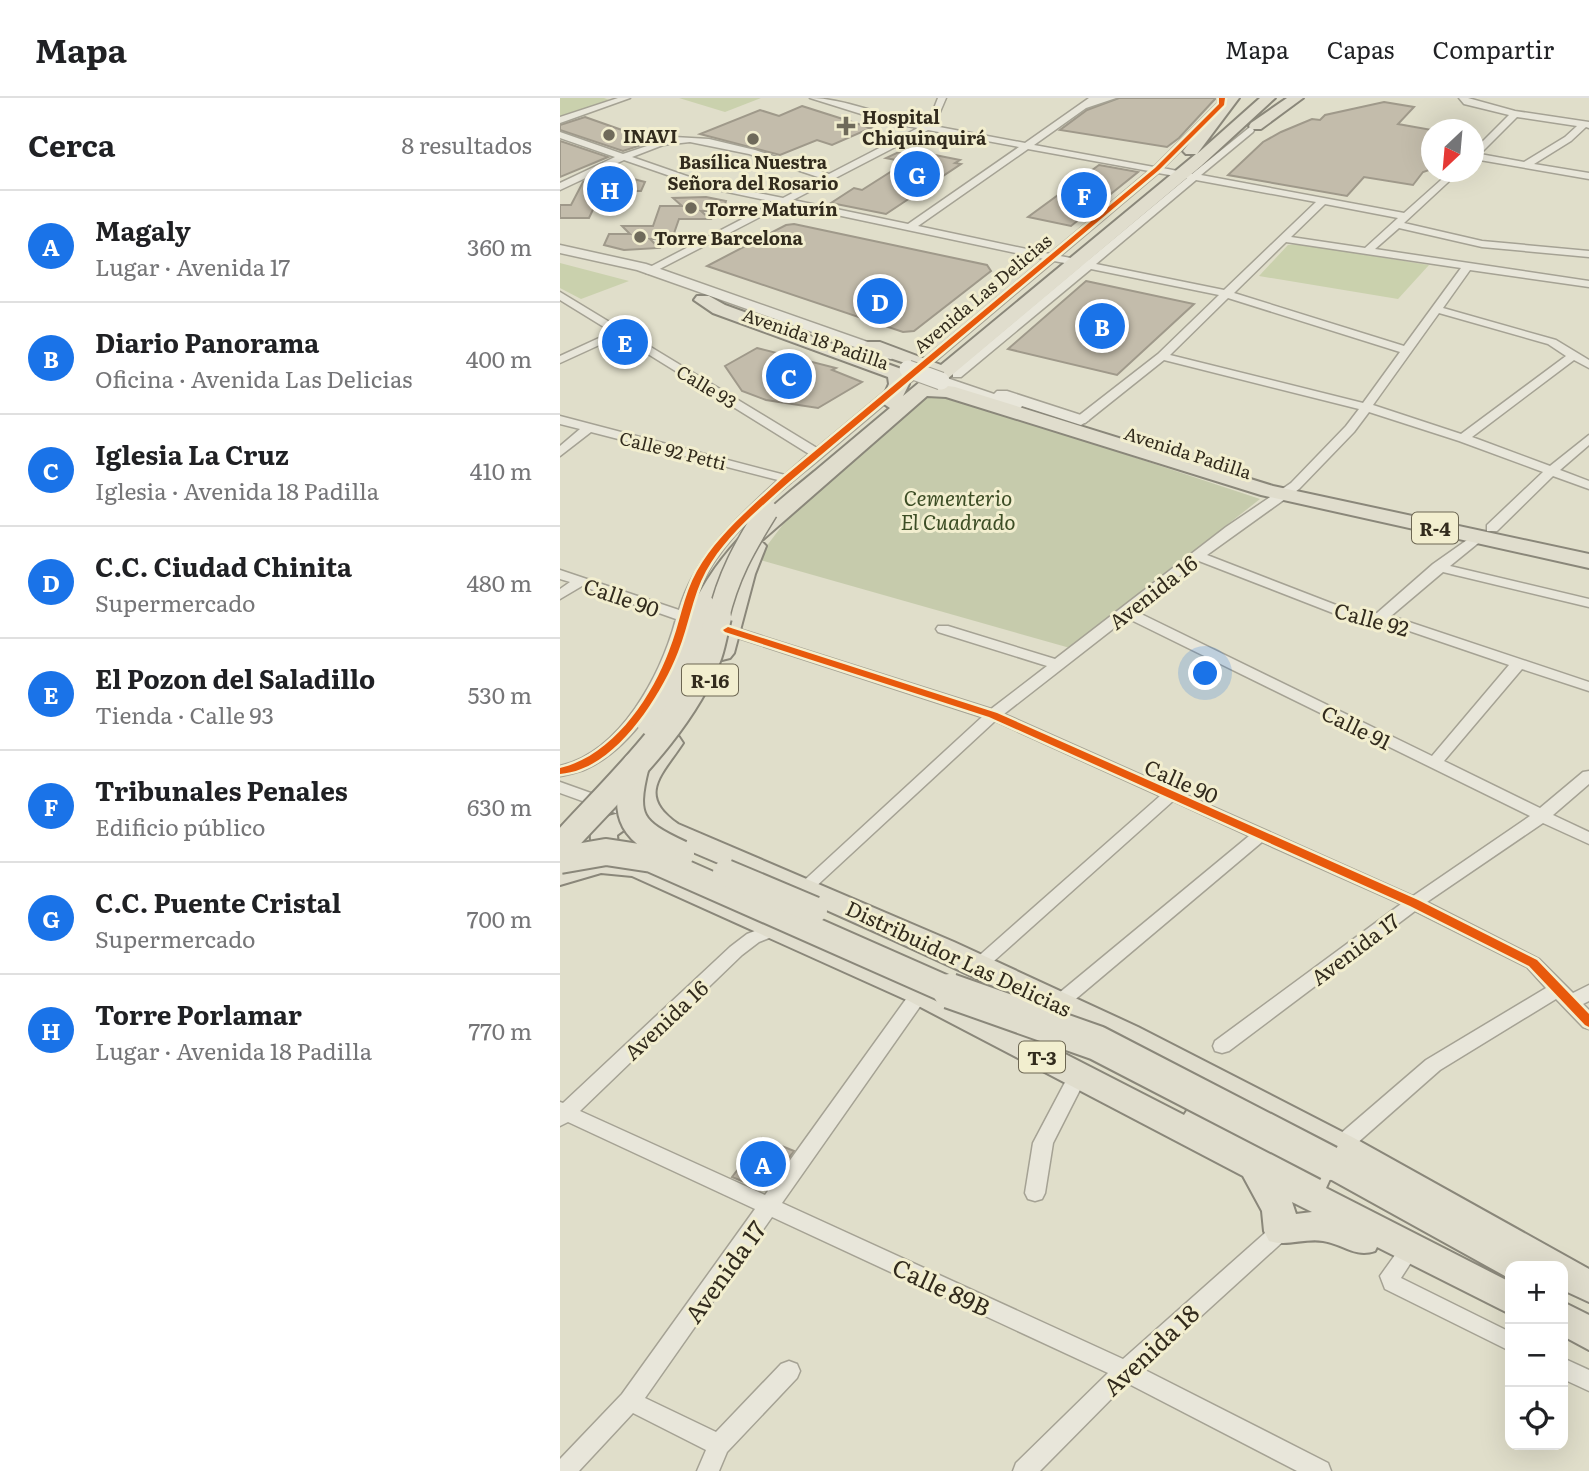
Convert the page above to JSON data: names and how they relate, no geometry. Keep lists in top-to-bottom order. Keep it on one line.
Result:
{"streets":{"main road":["Avenida Las Delicias","Avenida Padilla","R-4","R-16","Distribuidor Las Delicias","T-3"],"street":["Avenida 18 Padilla","Calle 93","Calle 92 Petti","Avenida 16","Calle 90","Calle 92","Calle 91","Avenida 17","Calle 89B","Avenida 18"]},"crossings":[["Avenida Las Delicias","Avenida Padilla"],["Avenida Las Delicias","R-16"],["Avenida Las Delicias","Distribuidor Las Delicias"],["Avenida 18 Padilla","Avenida Padilla"],["Calle 93","R-16"],["Calle 92 Petti","R-16"],["Avenida Padilla","R-4"],["Avenida Padilla","Avenida 16"],["R-4","Avenida 16"],["Avenida 16","Calle 90"],["Avenida 16","Calle 92"],["Avenida 16","Calle 91"],["Avenida 16","Distribuidor Las Delicias"],["Avenida 16","T-3"],["Avenida 16","Calle 89B"],["Calle 90","R-16"],["Calle 90","Avenida 17"],["Calle 90","Distribuidor Las Delicias"],["R-16","Distribuidor Las Delicias"],["Calle 91","Avenida 17"],["Avenida 17","T-3"],["Avenida 17","Calle 89B"],["Calle 89B","Avenida 18"]],"parks":["Cementerio El Cuadrado"],"places":{"health":["Hospital Chiquinquirá"],"other":["INAVI","Basílica Nuestra Señora del Rosario","Torre Maturín","Torre Barcelona"]},"north":"bottom left","page":{"header":"Mapa","nav":["Mapa","Capas","Compartir"],"heading":["Cerca","8 resultados"],"pins":["G","H","F","D","B","E","C","A"],"list":[{"mark":"A","name":"Magaly","note":"Lugar · Avenida 17","value":"360 m"},{"mark":"B","name":"Diario Panorama","note":"Oficina · Avenida Las Delicias","value":"400 m"},{"mark":"C","name":"Iglesia La Cruz","note":"Iglesia · Avenida 18 Padilla","value":"410 m"},{"mark":"D","name":"C.C. Ciudad Chinita","note":"Supermercado","value":"480 m"},{"mark":"E","name":"El Pozon del Saladillo","note":"Tienda · Calle 93","value":"530 m"},{"mark":"F","name":"Tribunales Penales","note":"Edificio público","value":"630 m"},{"mark":"G","name":"C.C. Puente Cristal","note":"Supermercado","value":"700 m"},{"mark":"H","name":"Torre Porlamar","note":"Lugar · Avenida 18 Padilla","value":"770 m"}],"map_buttons":["+","−"]}}
